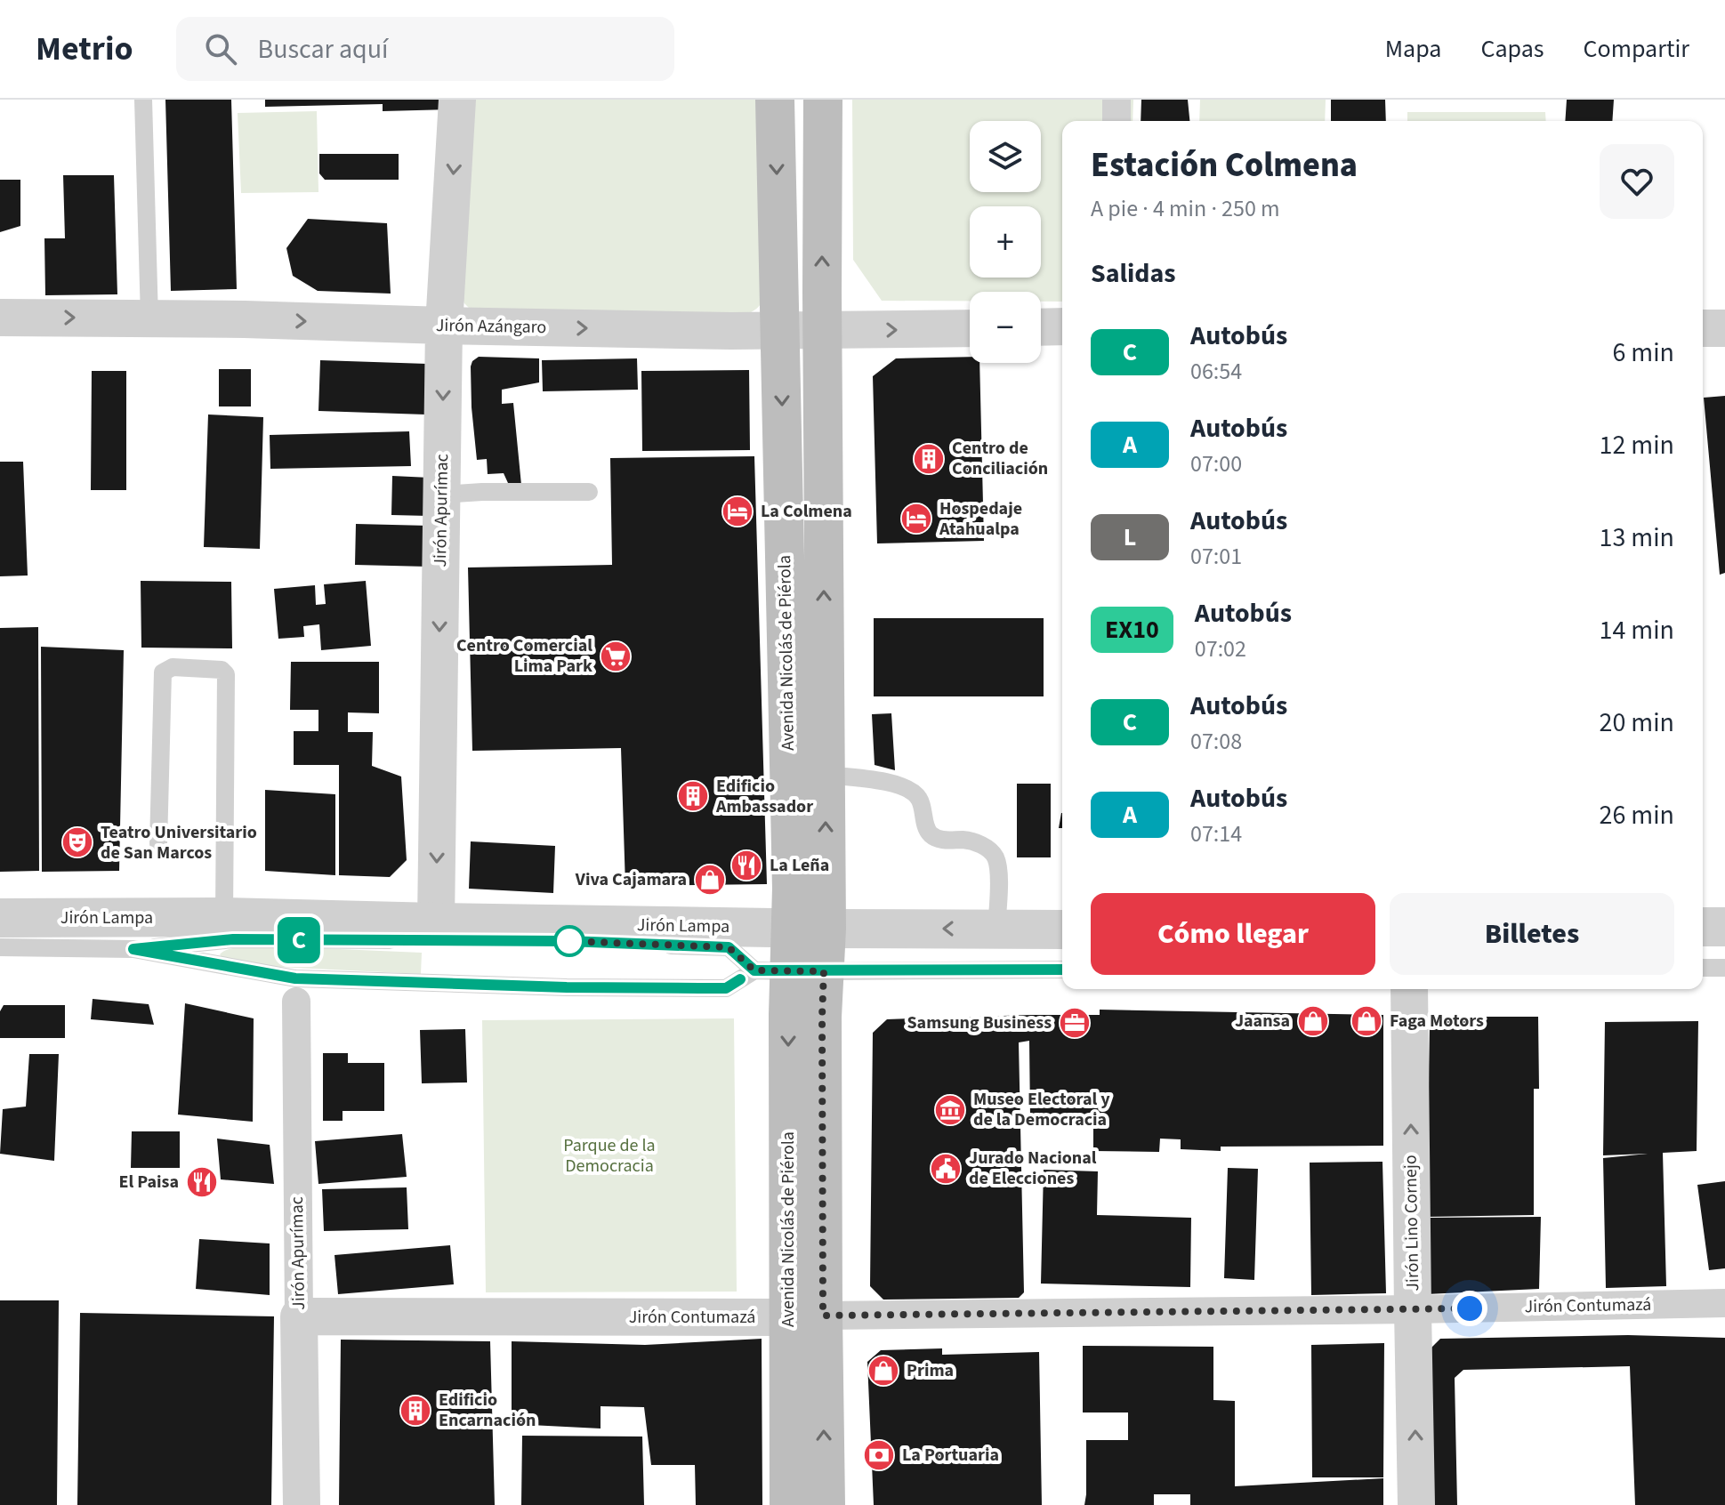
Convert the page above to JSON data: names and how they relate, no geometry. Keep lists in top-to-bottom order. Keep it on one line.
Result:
{"streets":{"main road":["Avenida Nicolás de Piérola"],"street":["Jirón Azángaro","Jirón Apurímac","Jirón Lampa","Jirón Lino Cornejo","Jirón Contumazá"]},"crossings":[["Jirón Azángaro","Jirón Apurímac"],["Jirón Azángaro","Avenida Nicolás de Piérola"],["Jirón Apurímac","Jirón Lampa"],["Jirón Apurímac","Jirón Contumazá"],["Avenida Nicolás de Piérola","Jirón Lampa"],["Avenida Nicolás de Piérola","Jirón Contumazá"],["Jirón Lino Cornejo","Jirón Contumazá"]],"one_way":["Jirón Azángaro","Jirón Apurímac","Jirón Lino Cornejo"],"parks":["Parque de la Democracia"],"places":{"building":["Centro de Conciliación","Edificio Ambassador","Edificio Encarnación"],"hotel":["La Colmena","Hospedaje Atahualpa"],"supermarket":["Centro Comercial Lima Park"],"theatre":["Teatro Universitario de San Marcos"],"restaurant":["La Leña","El Paisa"],"shop":["Viva Cajamara","Jaansa","Faga Motors","Prima"],"office":["Samsung Business"],"museum":["Museo Electoral y de la Democracia"],"public building":["Jurado Nacional de Elecciones"],"bank":["La Portuaria"]},"lines":["bus line C"],"page":{"header":"Metrio","search":"Buscar aquí","nav":["Mapa","Capas","Compartir"],"on_map":"C","map_buttons":["+","−"],"heading":[["Estación Colmena","A pie · 4 min · 250 m"],"Salidas"],"list":[{"mark":"C","name":"Autobús","note":"06:54","value":"6 min"},{"mark":"A","name":"Autobús","note":"07:00","value":"12 min"},{"mark":"L","name":"Autobús","note":"07:01","value":"13 min"},{"mark":"EX10","name":"Autobús","note":"07:02","value":"14 min"},{"mark":"C","name":"Autobús","note":"07:08","value":"20 min"},{"mark":"A","name":"Autobús","note":"07:14","value":"26 min"}],"buttons":["Cómo llegar","Billetes"]}}
